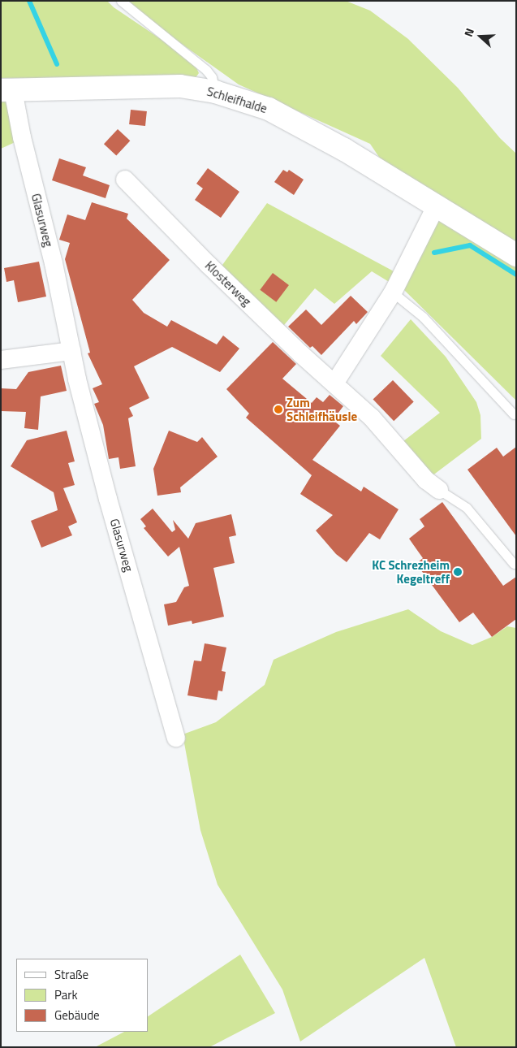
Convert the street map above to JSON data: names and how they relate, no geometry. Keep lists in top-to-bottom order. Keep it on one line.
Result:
{"streets":{"main road":["Schleifhalde"],"street":["Glasurweg","Klosterweg"]},"crossings":[["Schleifhalde","Glasurweg"]],"places":["Zum Schleifhäusle","KC Schrezheim Kegeltreff"],"legend":["Straße","Park","Gebäude"],"north":"left"}
